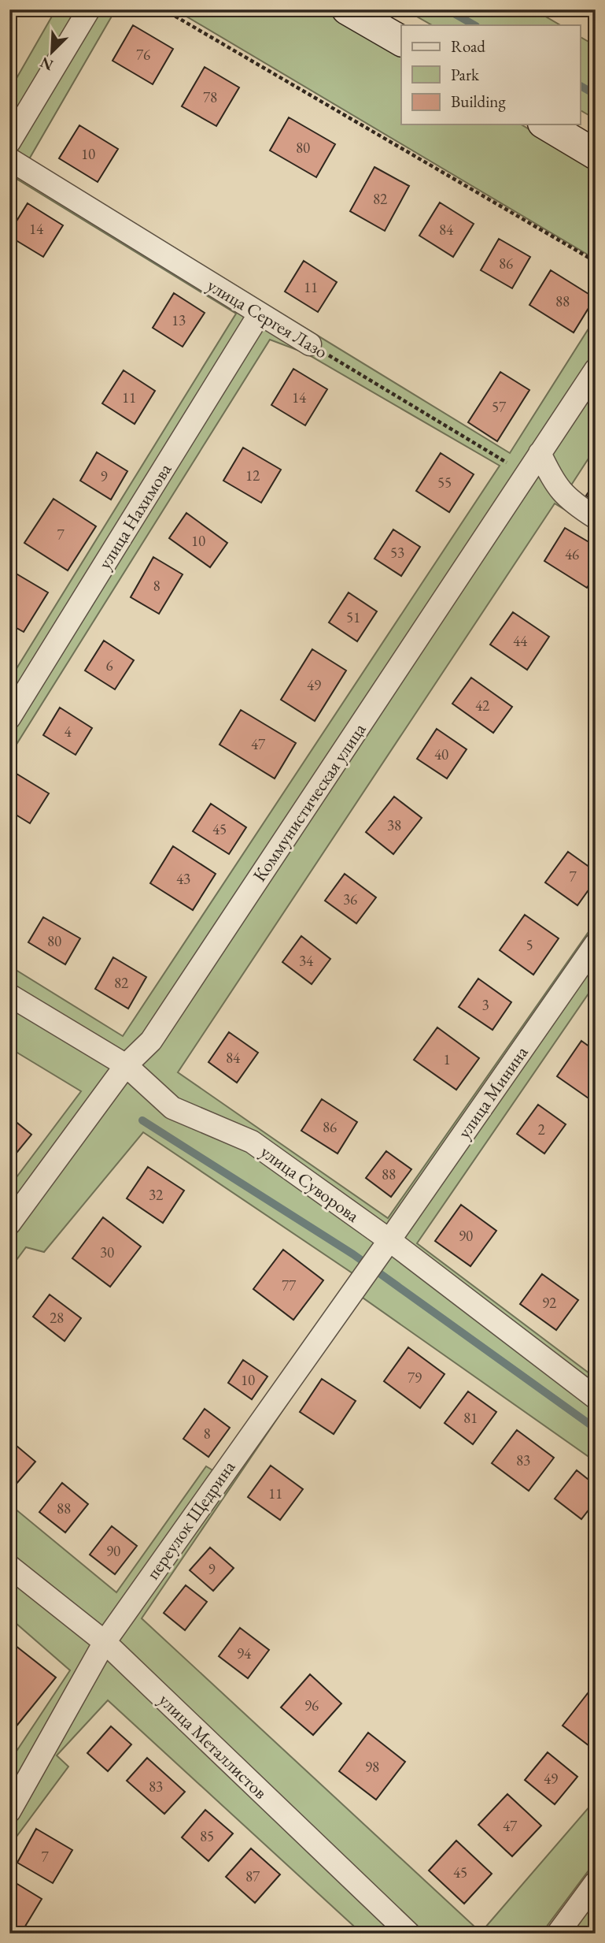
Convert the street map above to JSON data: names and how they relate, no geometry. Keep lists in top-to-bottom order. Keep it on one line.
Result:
{"streets":{"street":["улица Сергея Лазо","улица Нахимова","Коммунистическая улица","улица Минина","улица Суворова","переулок Щедрина","улица Металлистов"]},"crossings":[["улица Сергея Лазо","улица Нахимова"],["улица Сергея Лазо","Коммунистическая улица"],["Коммунистическая улица","улица Суворова"],["улица Минина","улица Суворова"],["улица Минина","переулок Щедрина"],["улица Суворова","переулок Щедрина"],["переулок Щедрина","улица Металлистов"]],"house_numbers":["76","78","80","10","82","14","84","86","11","88","13","11","14","57","12","9","55","7","10","53","46","8","51","44","6","49","42","4","47","40","38","45","7","43","36","80","5","34","82","3","84","1","86","2","88","32","90","30","77","92","28","79","10","81","8","83","11","88","90","9","94","96","98","49","83","47","85","7","45","87"],"legend":["Road","Park","Building"],"north":"bottom left"}
